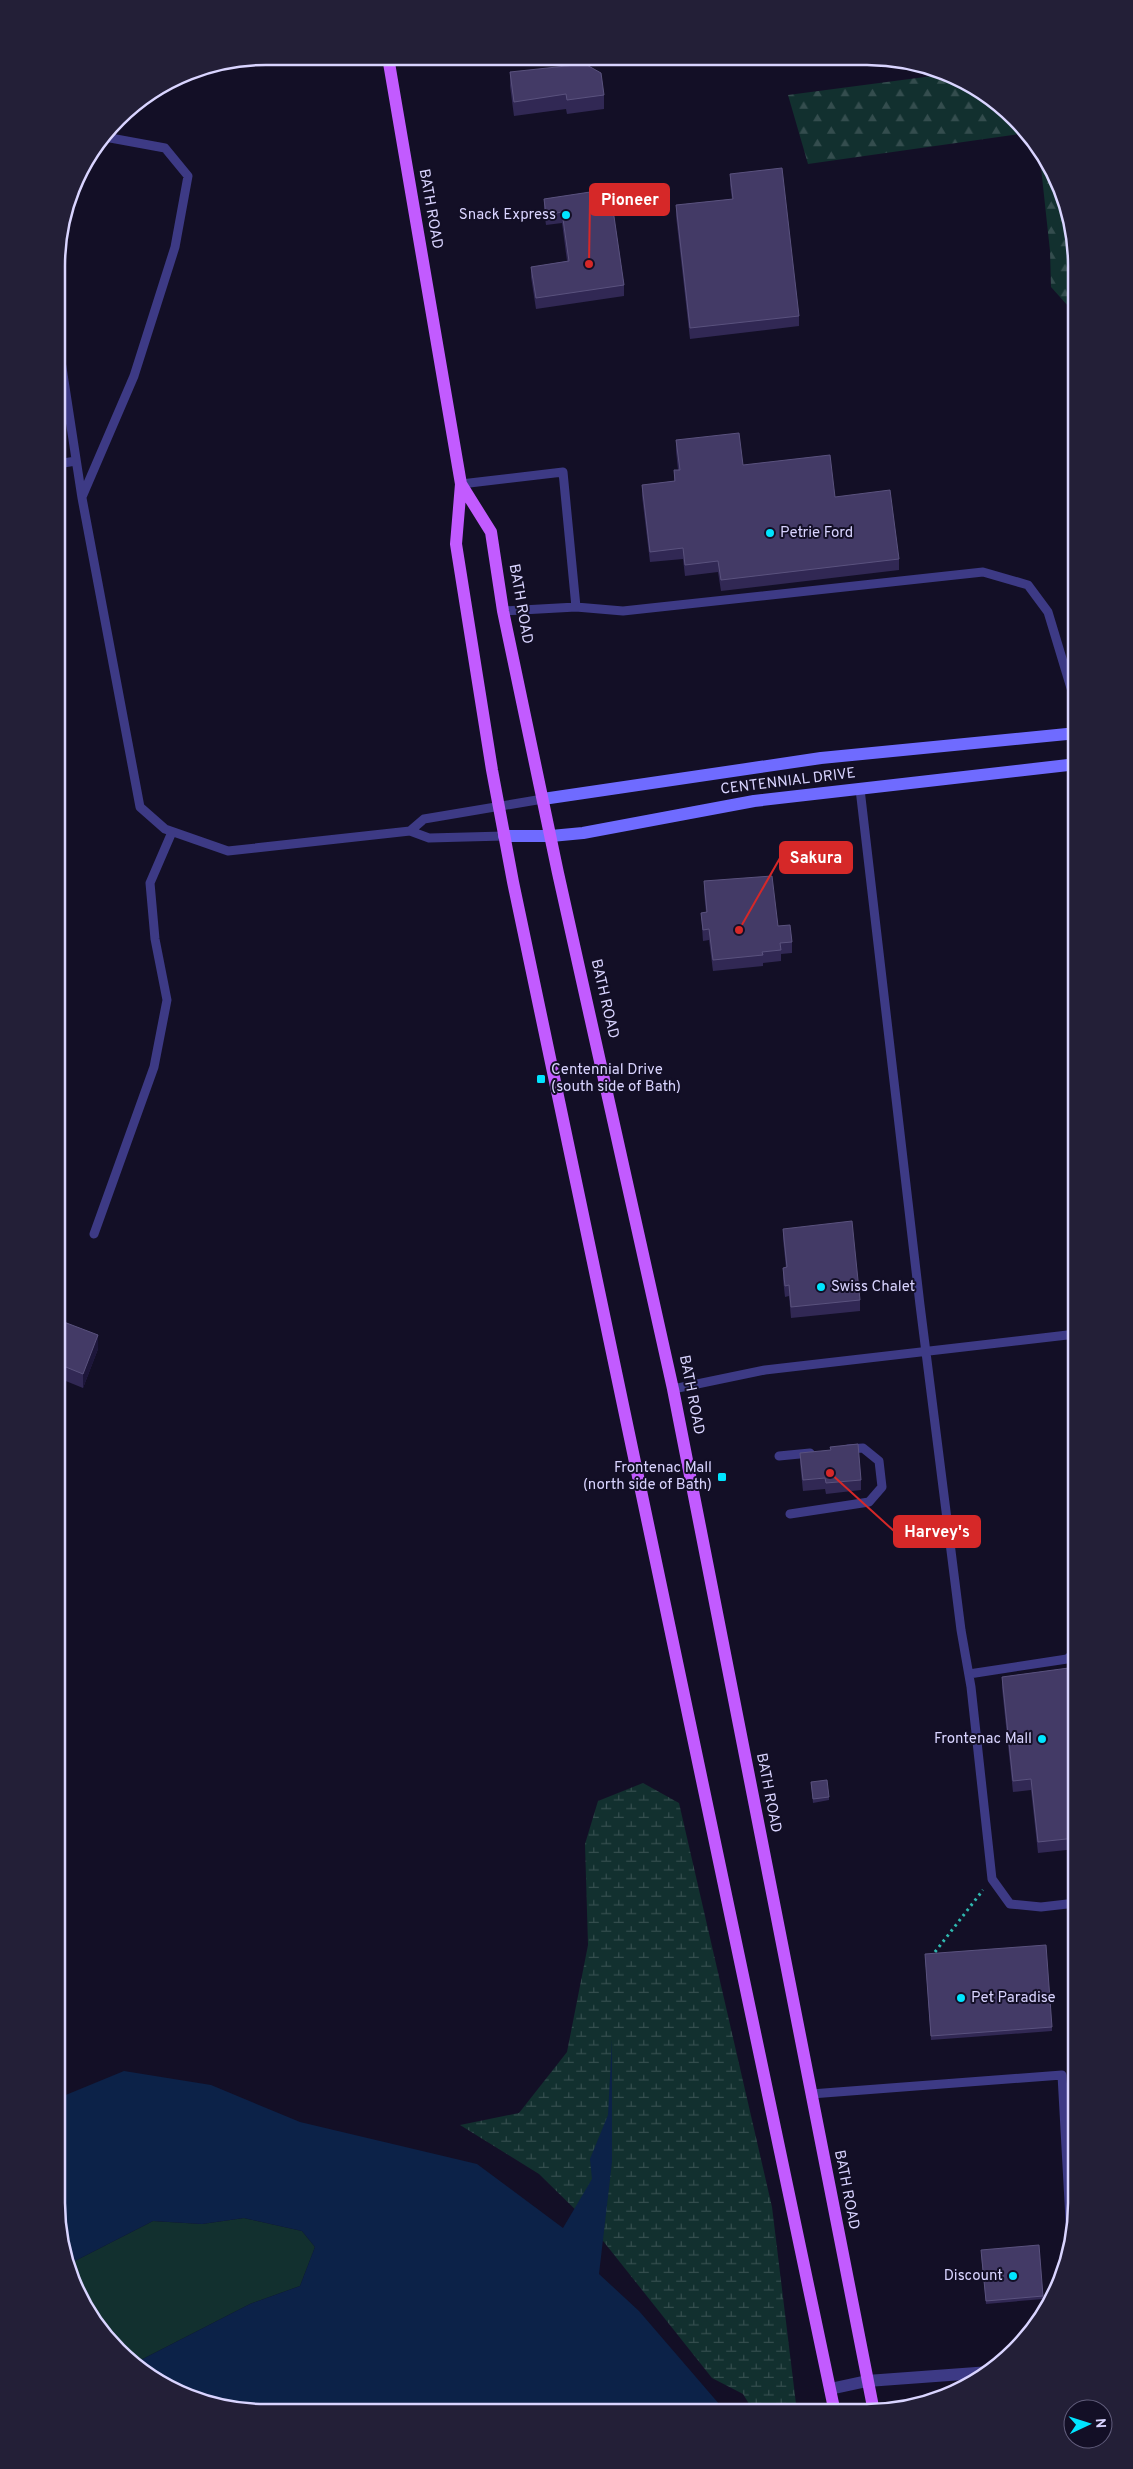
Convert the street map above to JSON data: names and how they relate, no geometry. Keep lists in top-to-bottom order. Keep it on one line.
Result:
{"streets":{"main road":["BATH ROAD","CENTENNIAL DRIVE"]},"crossings":[["BATH ROAD","CENTENNIAL DRIVE"]],"places":{"other":["Snack Express","Pioneer","Petrie Ford","Sakura","Swiss Chalet","Harvey's","Frontenac Mall","Pet Paradise","Discount"],"transit":["Centennial Drive (south side of Bath)","Frontenac Mall (north side of Bath)"]},"north":"right"}
